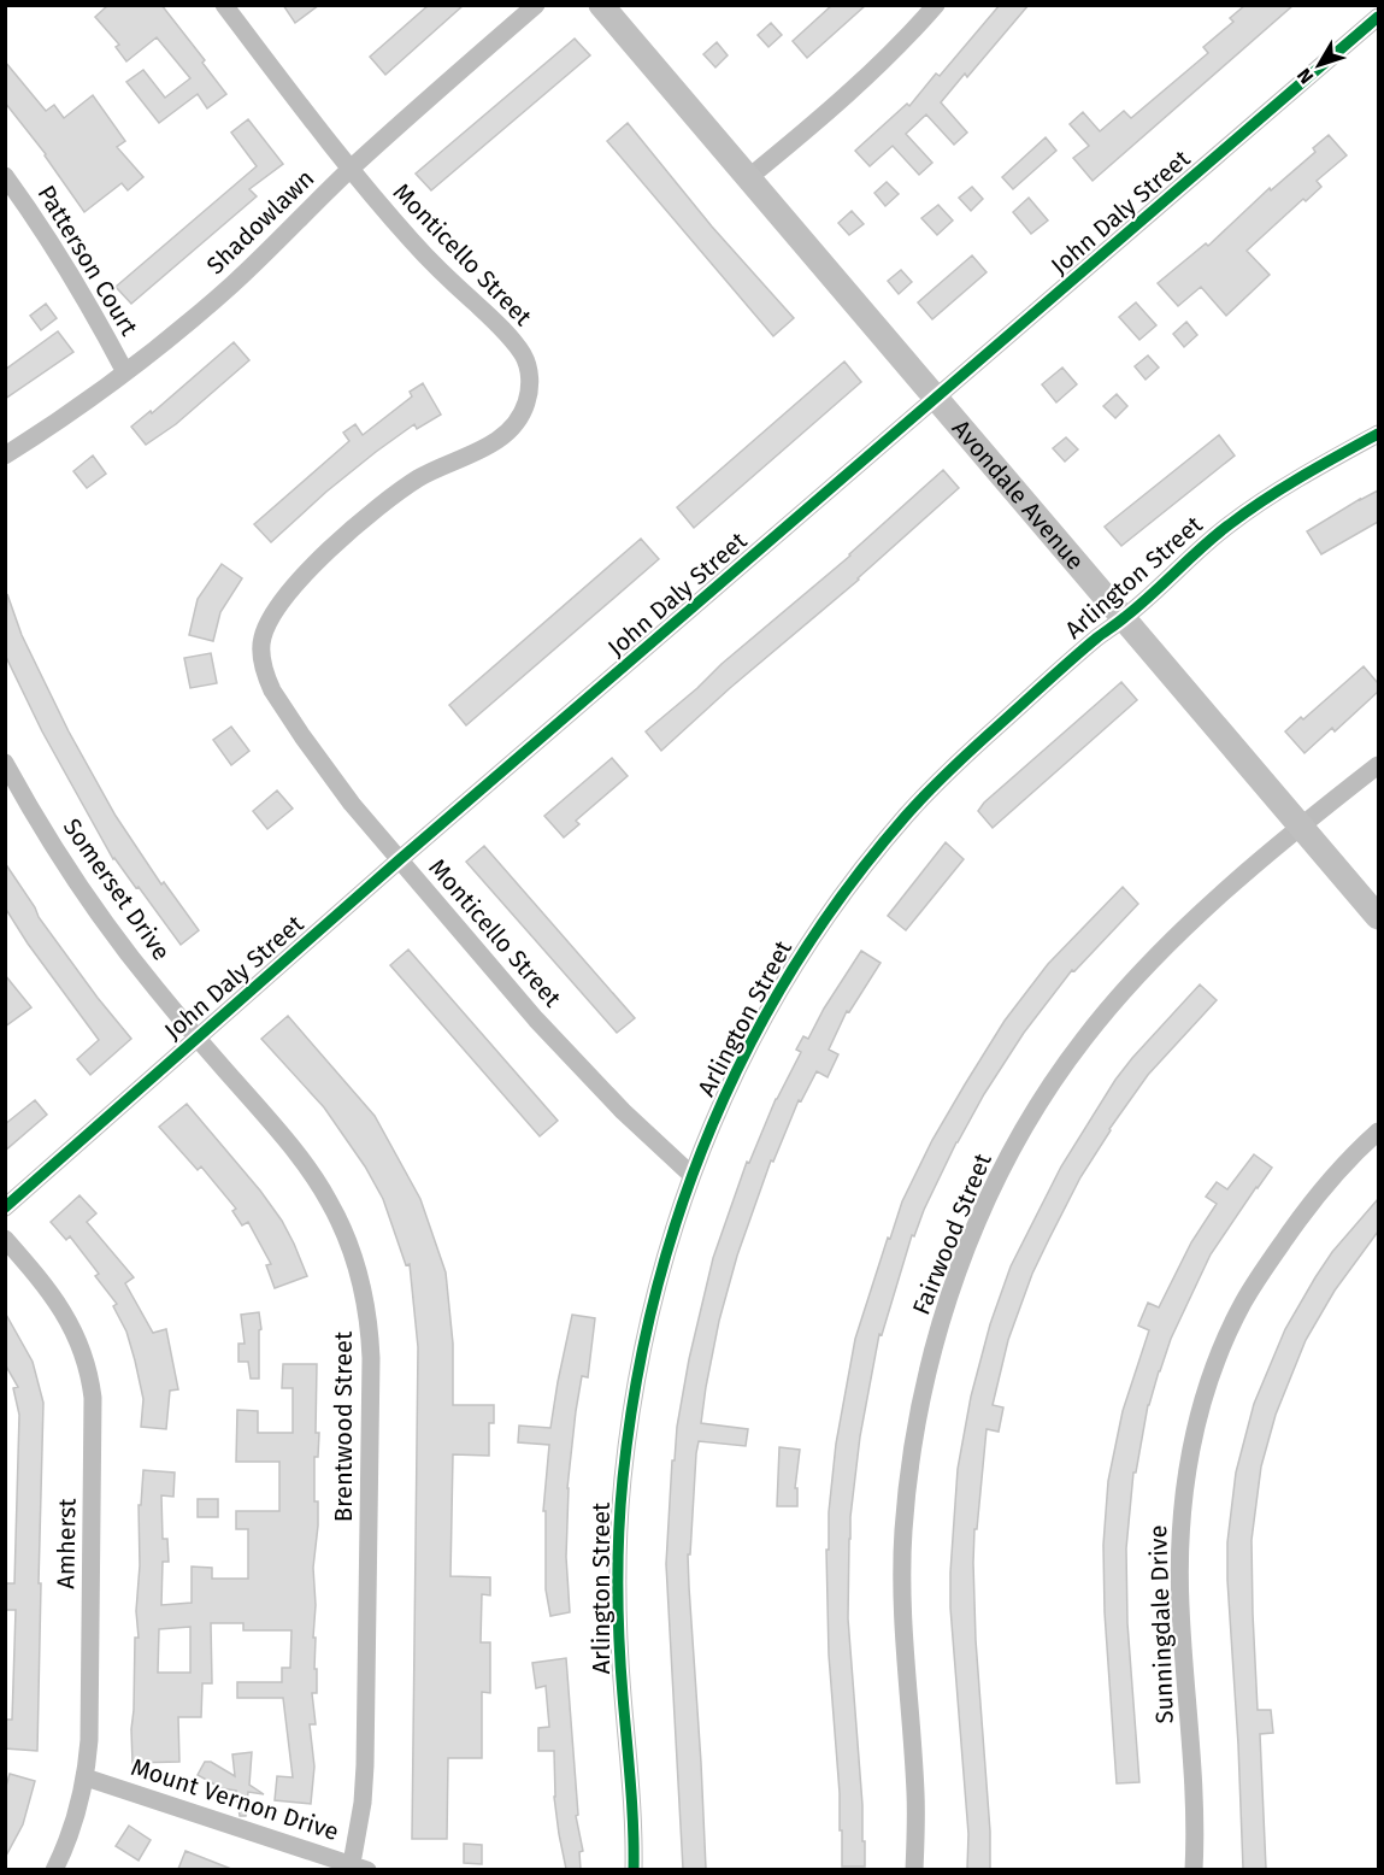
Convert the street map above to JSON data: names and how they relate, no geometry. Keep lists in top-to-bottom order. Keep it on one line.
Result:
{"streets":{"street":["John Daly Street","Shadowlawn","Monticello Street","Patterson Court","Avondale Avenue","Arlington Street","Somerset Drive","Fairwood Street","Brentwood Street","Amherst","Sunningdale Drive","Mount Vernon Drive"]},"crossings":[["John Daly Street","Monticello Street"],["John Daly Street","Avondale Avenue"],["John Daly Street","Somerset Drive"],["John Daly Street","Brentwood Street"],["Shadowlawn","Monticello Street"],["Shadowlawn","Patterson Court"],["Monticello Street","Arlington Street"],["Avondale Avenue","Arlington Street"],["Avondale Avenue","Fairwood Street"],["Somerset Drive","Brentwood Street"],["Brentwood Street","Mount Vernon Drive"],["Amherst","Mount Vernon Drive"]],"north":"bottom left"}
